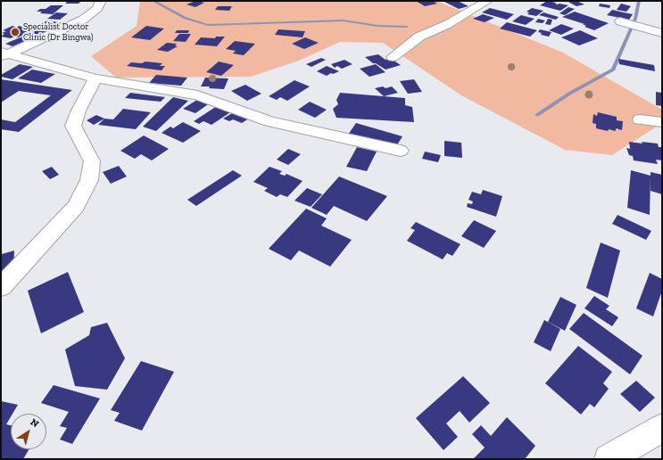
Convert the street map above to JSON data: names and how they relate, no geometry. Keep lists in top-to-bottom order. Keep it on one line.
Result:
{"places":["Specialist Doctor Clinic (Dr Bingwa)"],"north":"top right"}
